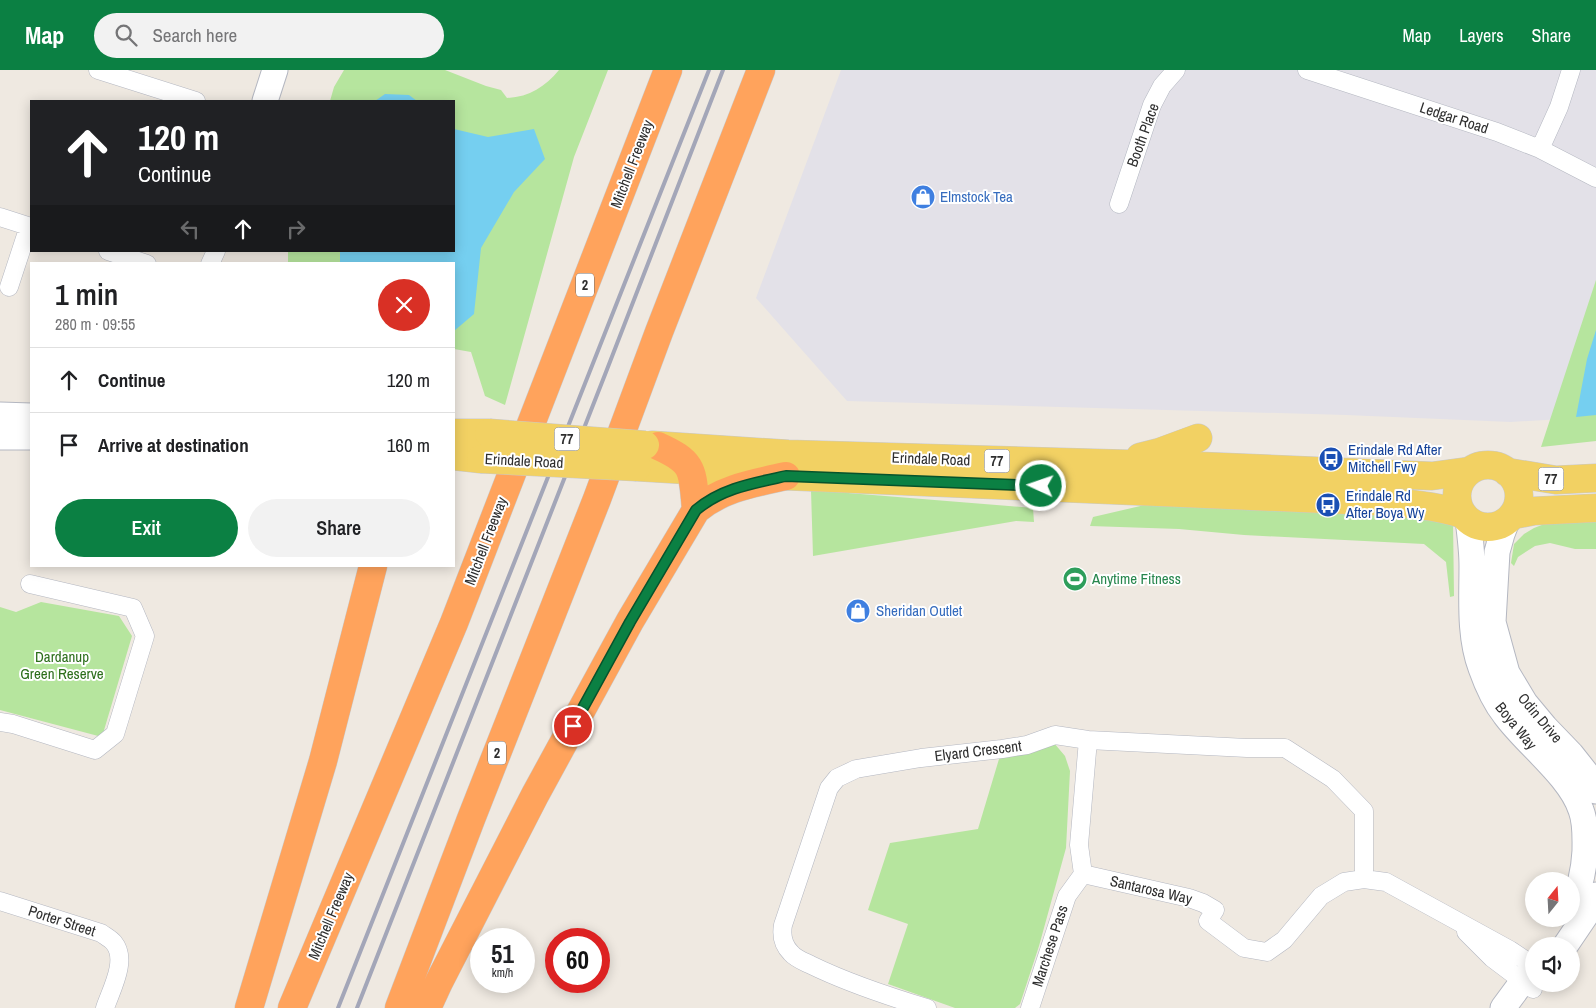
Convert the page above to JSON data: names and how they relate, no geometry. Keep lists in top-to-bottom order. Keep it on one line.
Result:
{"streets":{"highway":["Mitchell Freeway","2"],"main road":["77","Erindale Road","Odin Drive","Boya Way"],"street":["Ledgar Road","Booth Place","Elyard Crescent","Santarosa Way","Porter Street","Marchese Pass"]},"crossings":[["77","Erindale Road"],["77","Odin Drive"],["77","Boya Way"],["Erindale Road","Odin Drive"],["Erindale Road","Boya Way"],["Odin Drive","Boya Way"],["Elyard Crescent","Santarosa Way"],["Santarosa Way","Marchese Pass"]],"parks":["Dardanup Green Reserve"],"places":{"shop":["Elmstock Tea","Sheridan Outlet"],"bus stop":["Erindale Rd After Mitchell Fwy","Erindale Rd After Boya Wy"],"sports":["Anytime Fitness"]},"north":"top","page":{"header":"Map","search":"Search here","nav":["Map","Layers","Share"],"turn":["120 m","Continue"],"heading":["1 min","280 m · 09:55"],"list":[{"name":"Continue","value":"120 m"},{"name":"Arrive at destination","value":"160 m"}],"buttons":["Exit","Share"],"speed":"51 km/h","limit":"60"}}
